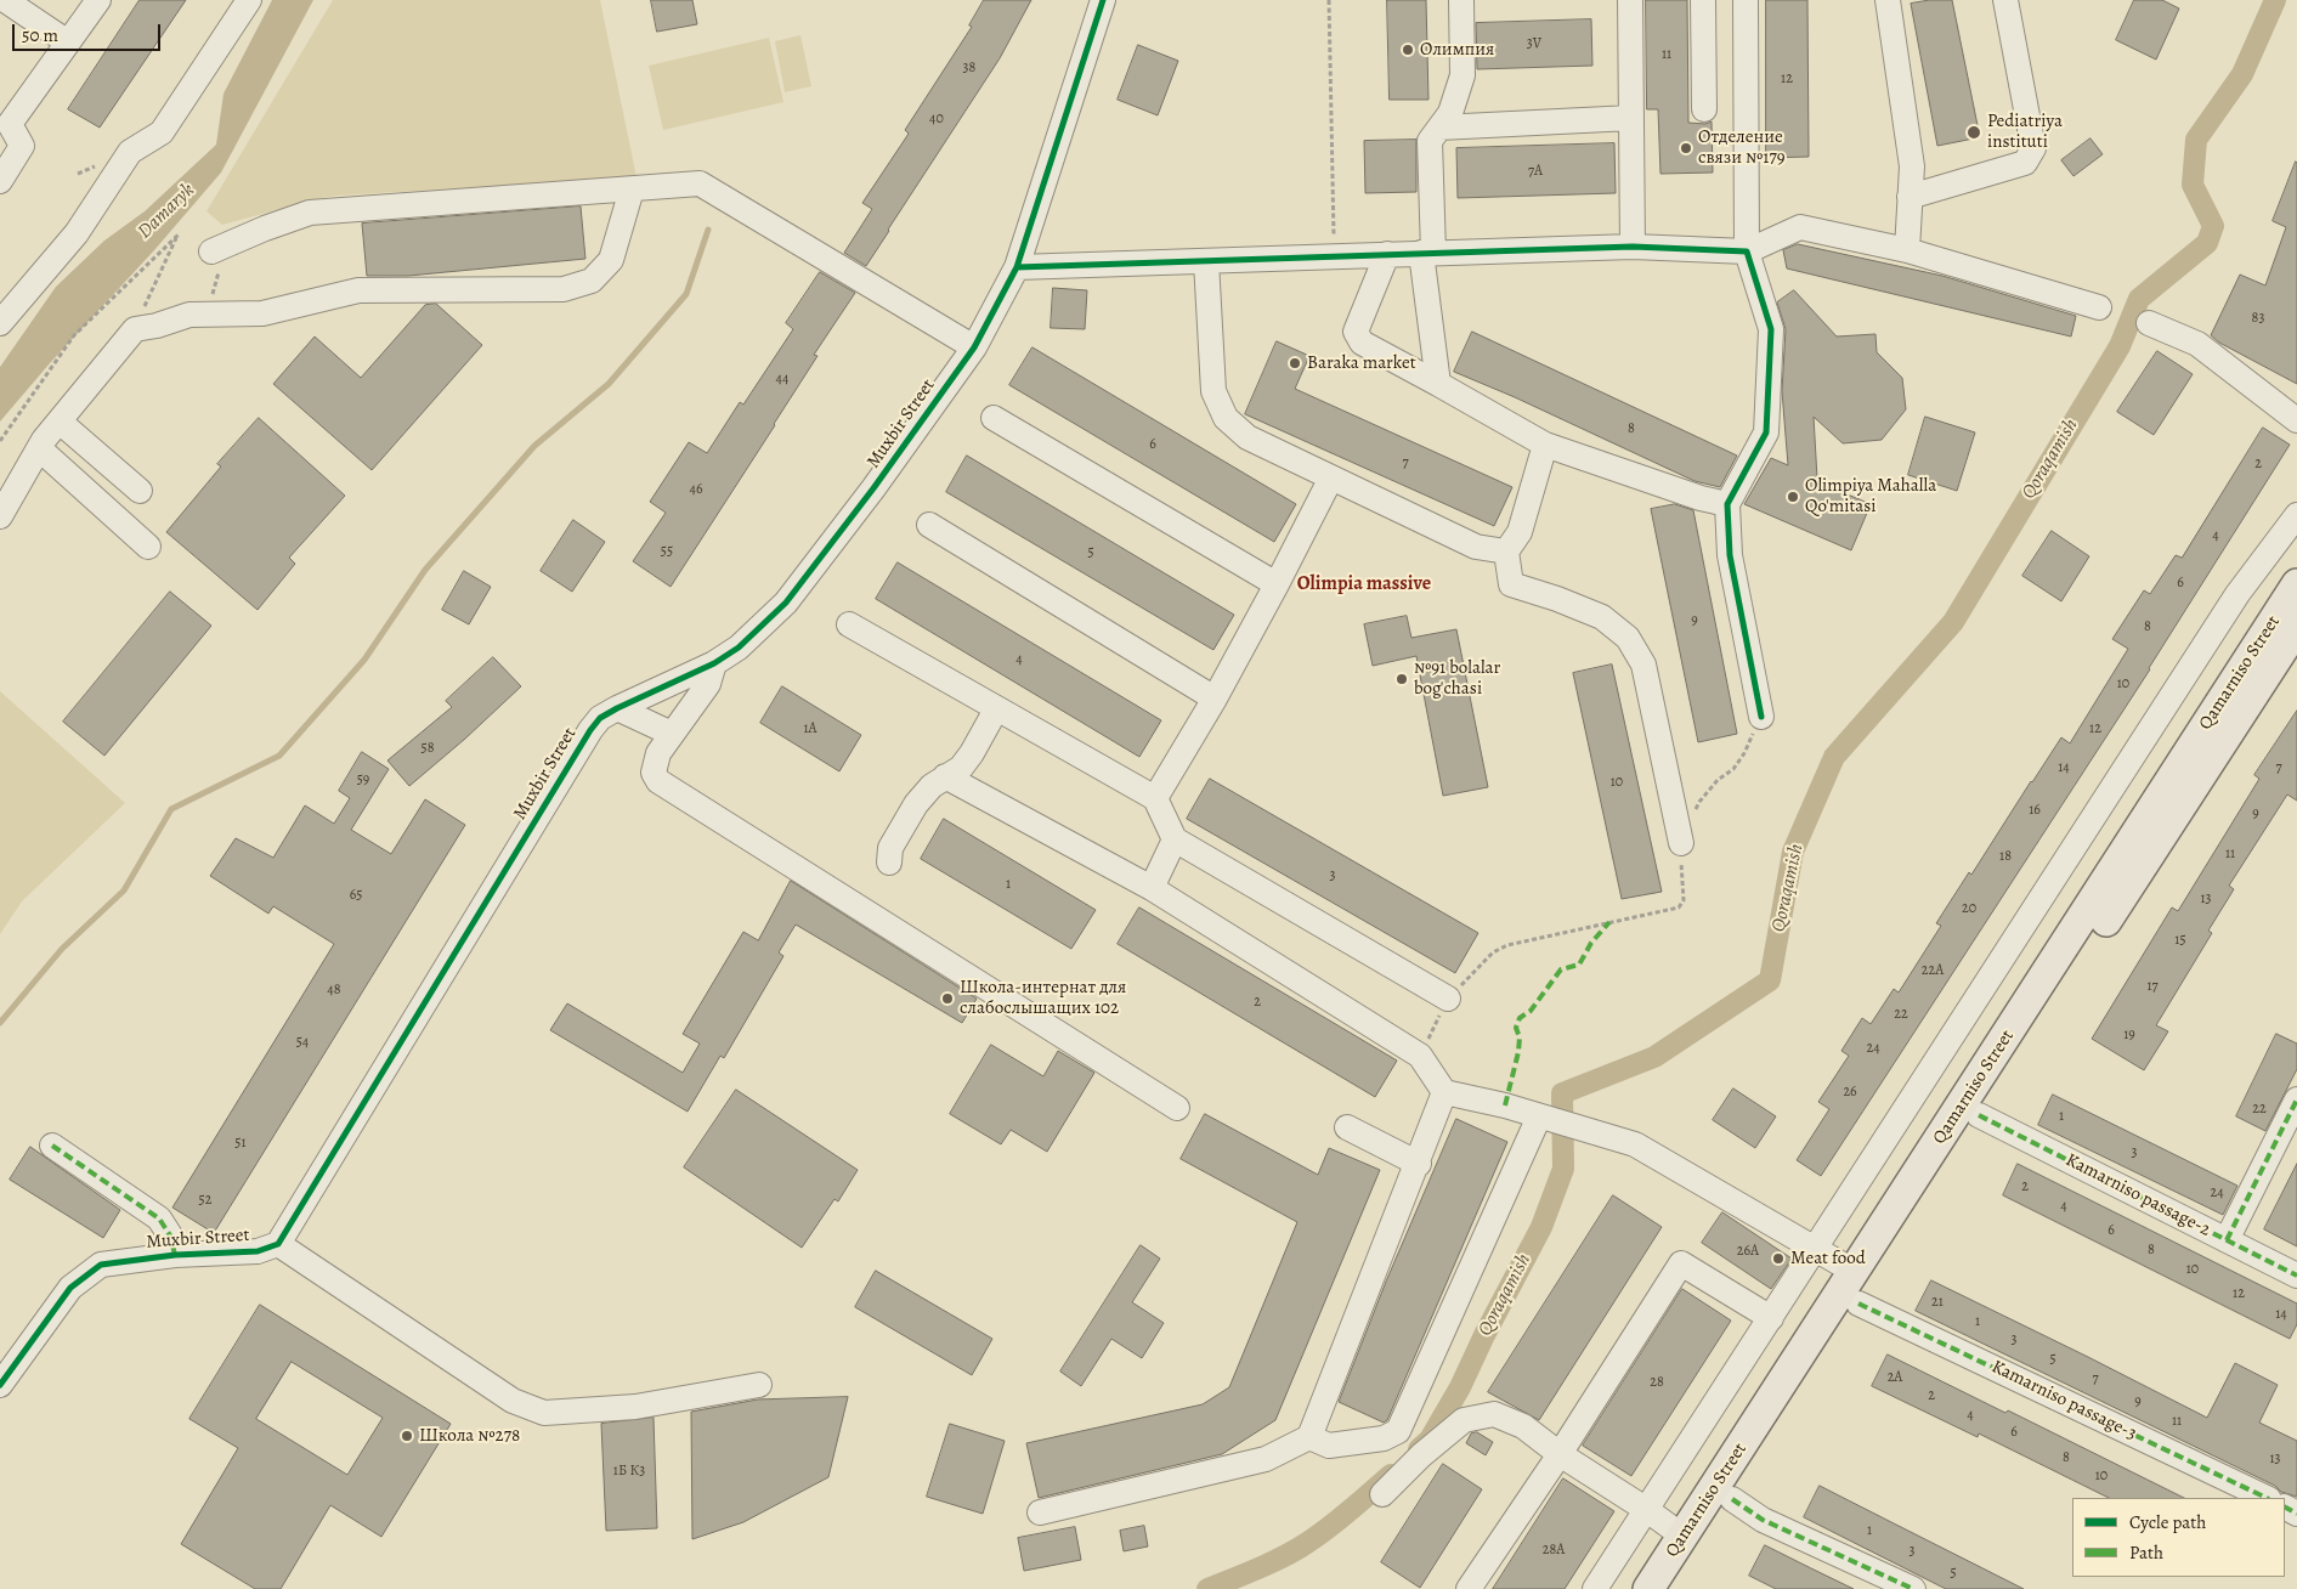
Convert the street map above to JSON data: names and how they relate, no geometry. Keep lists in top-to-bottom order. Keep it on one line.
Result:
{"streets":{"main road":["Qamarniso Street"],"street":["Muxbir Street","Kamarniso passage-2","Kamarniso passage-3"]},"crossings":[["Qamarniso Street","Kamarniso passage-2"],["Qamarniso Street","Kamarniso passage-3"]],"districts":["Olimpia massive"],"water":["Damaryk","Qoraqamish"],"places":["Олимпия","Pediatriya instituti","Отделение связи №179","Baraka market","Olimpiya Mahalla Qo'mitasi","№91 bolalar bog'chasi","Школа-интернат для слабослышащих 102","Meat food","Школа №278"],"house_numbers":["3V","11","38","12","40","7A","83","44","8","6","7","2","46","4","55","5","6","9","8","4","10","1A","12","58","14","7","59","10","16","9","11","18","3","1","65","13","20","15","22A","17","48","2","22","19","54","24","26","22","1","51","3","2","24","52","4","6","8","26A","10","12","21","14","1","3","5","2A","7","28","2","9","4","11","6","8","13","1Б К3","10","1","28A","3","5"],"legend":["Cycle path","Path"],"scale_bar":"50 m"}
